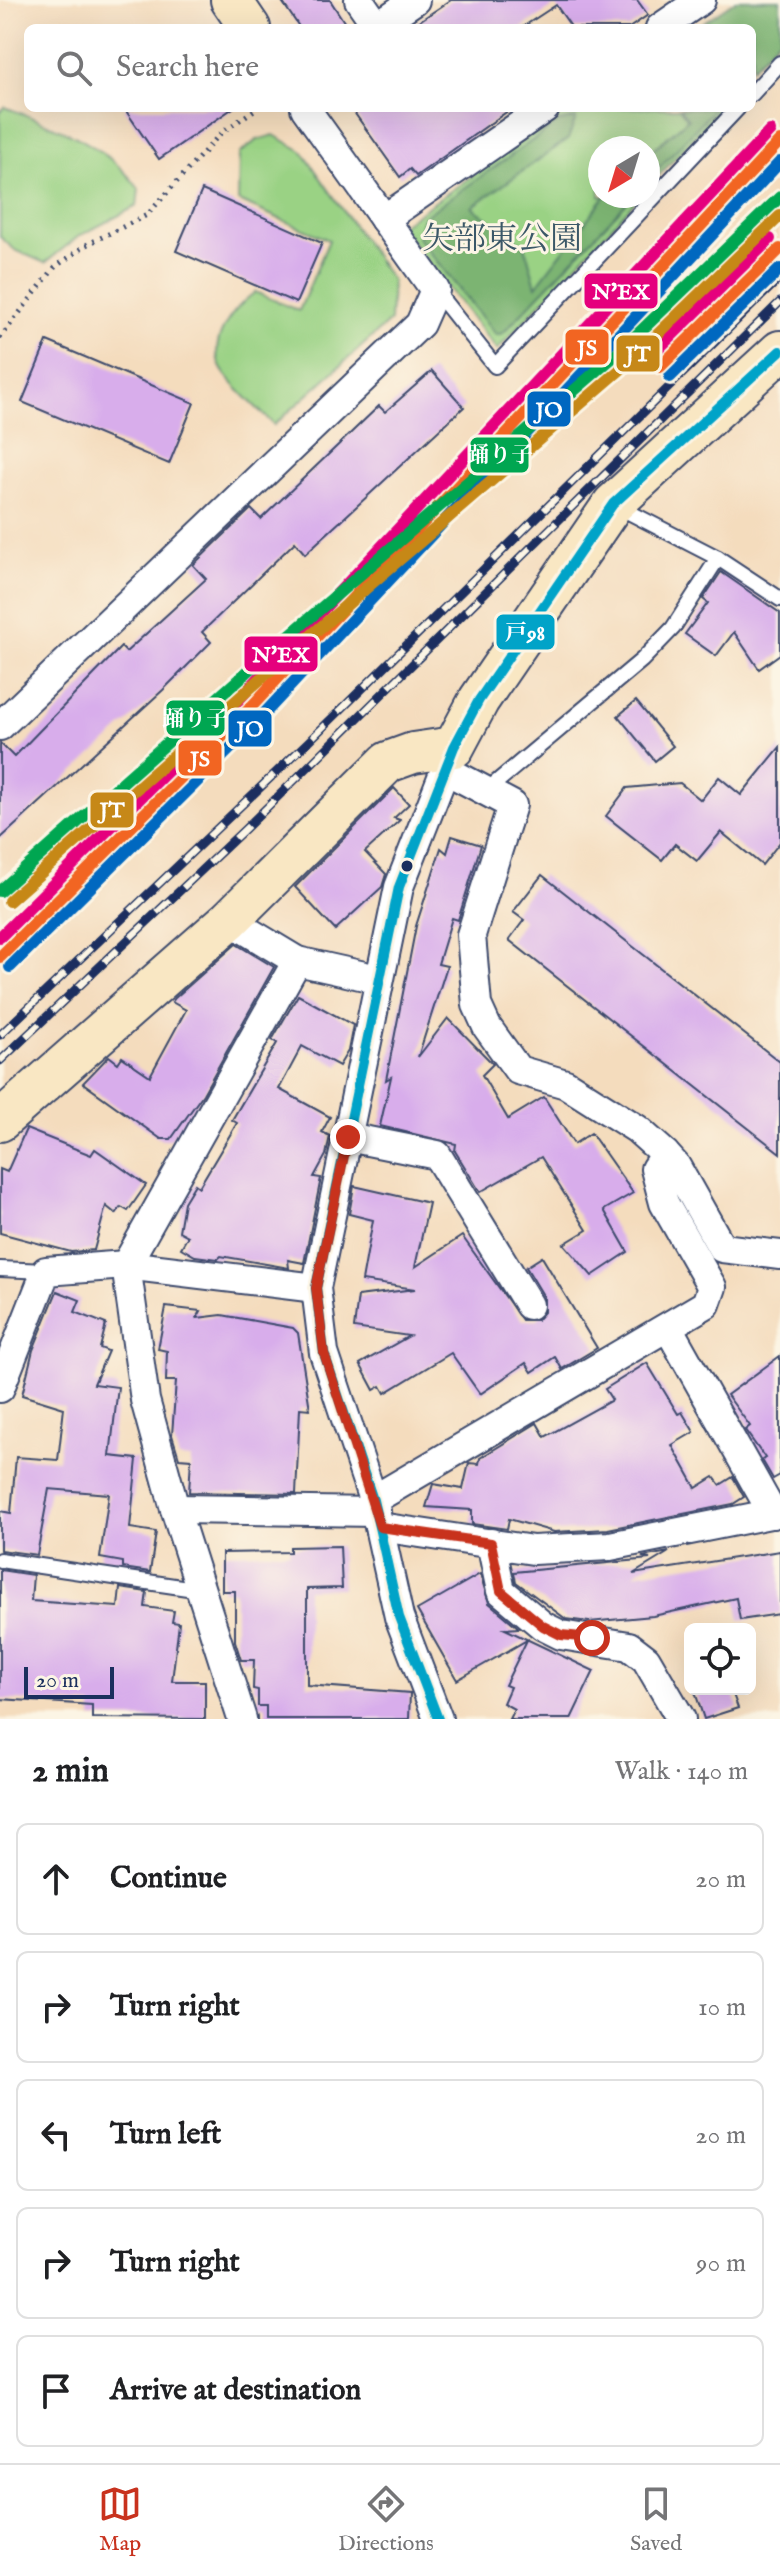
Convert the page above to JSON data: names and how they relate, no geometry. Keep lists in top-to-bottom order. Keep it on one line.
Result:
{"parks":["矢部東公園"],"lines":["transit line N'EX","transit line JS","transit line JO","transit line 踊り子","transit line JT","transit line 戸98"],"scale_bar":"20 m","north":"bottom left","page":{"search":"Search here","scale":"20 m","heading":["2 min","Walk · 140 m"],"list":[["Continue","20 m"],["Turn right","10 m"],["Turn left","20 m"],["Turn right","90 m"],"Arrive at destination"],"nav":["Map","Directions","Saved"]}}
